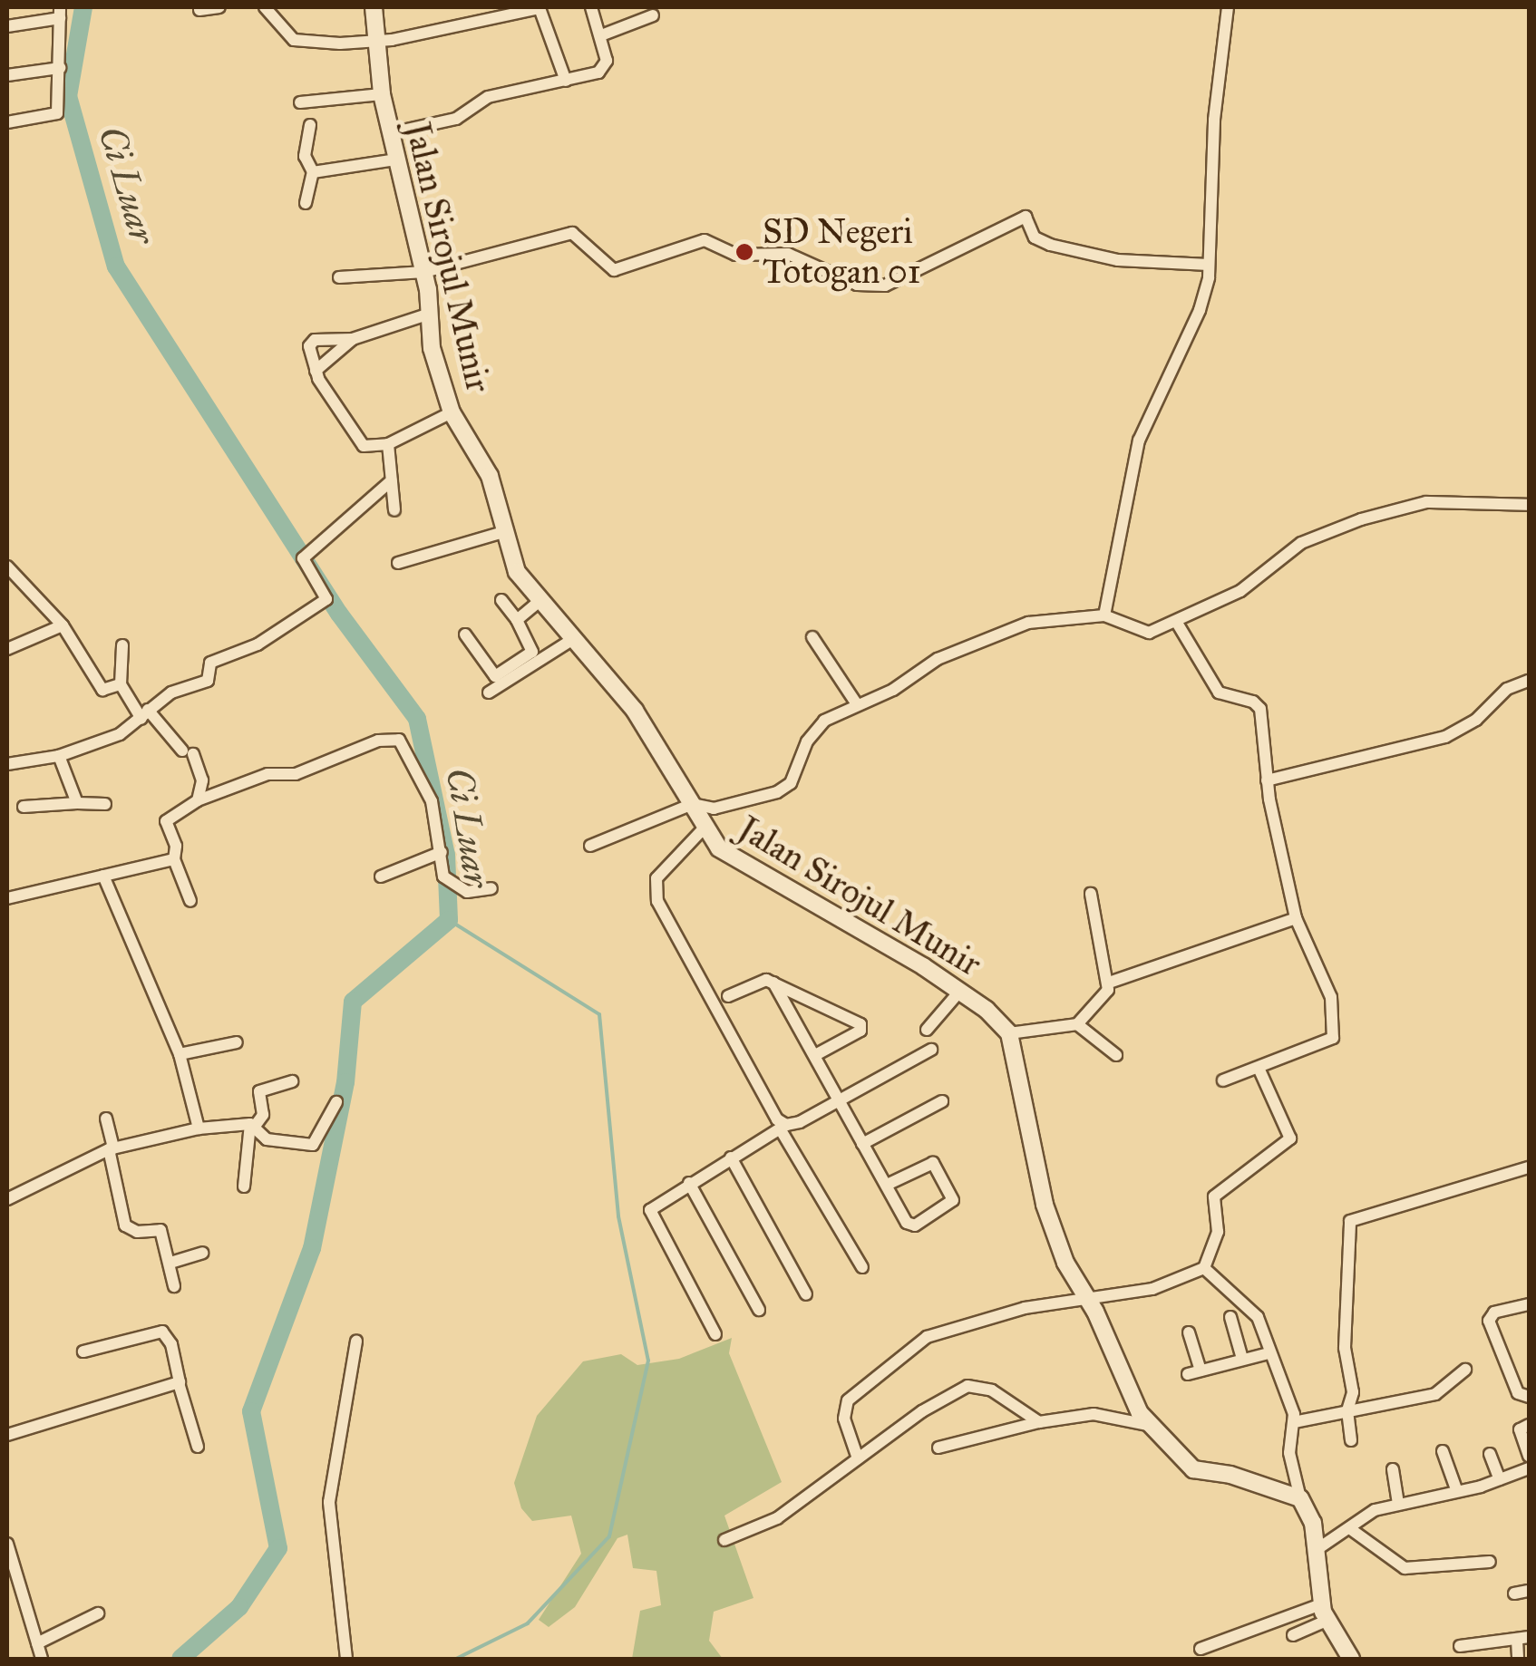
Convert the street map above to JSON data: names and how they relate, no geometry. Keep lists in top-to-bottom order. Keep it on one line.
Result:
{"streets":{"street":["Jalan Sirojul Munir"]},"water":["Ci Luar"],"places":["SD Negeri Totogan 01"]}
